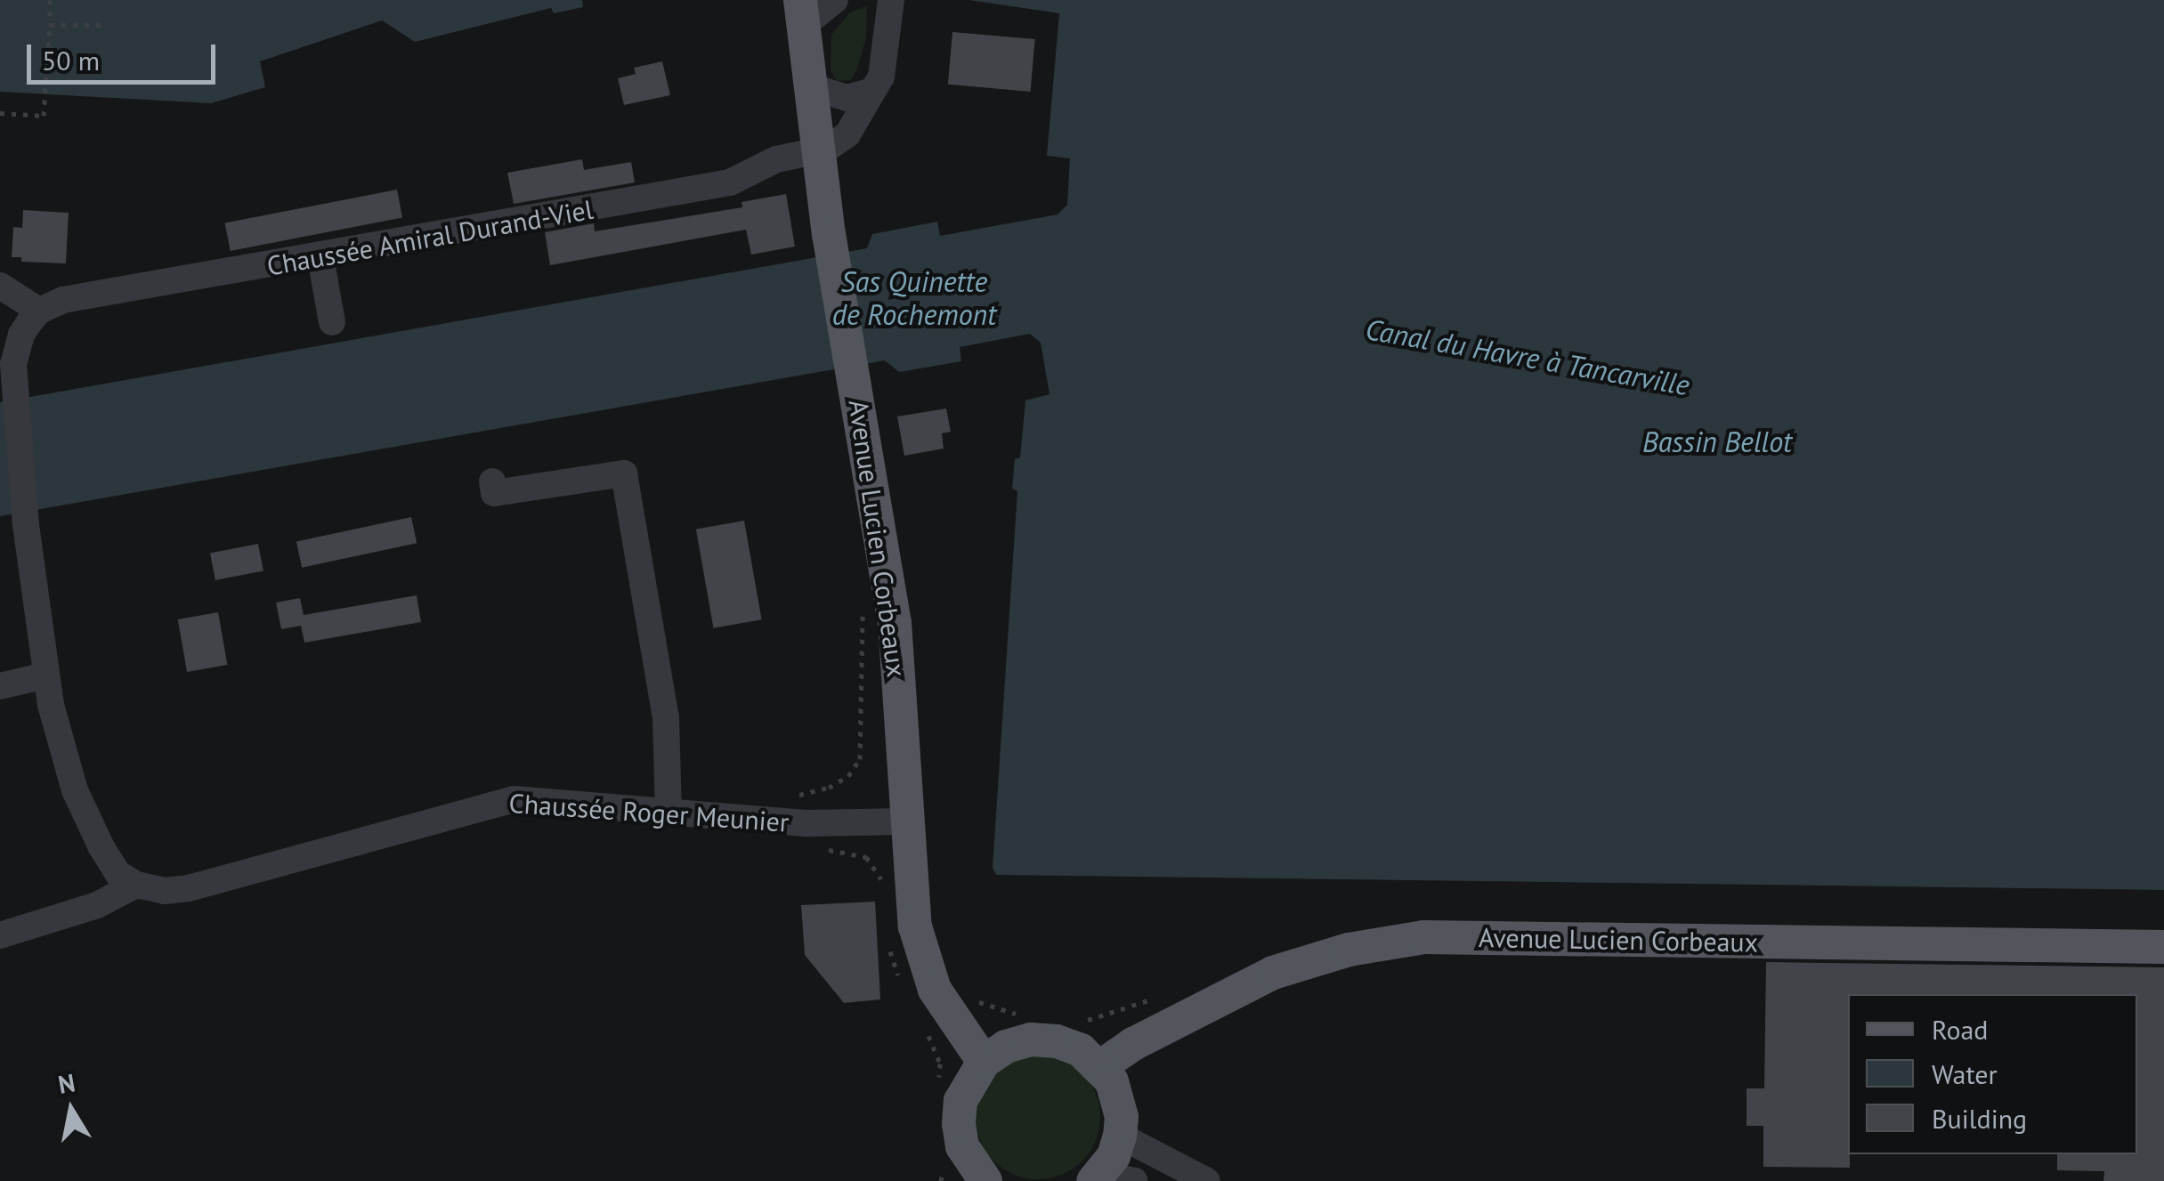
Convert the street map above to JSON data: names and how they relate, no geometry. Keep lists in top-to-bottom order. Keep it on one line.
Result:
{"streets":{"main road":["Avenue Lucien Corbeaux"],"street":["Chaussée Amiral Durand-Viel","Chaussée Roger Meunier"]},"crossings":[["Chaussée Amiral Durand-Viel","Avenue Lucien Corbeaux"],["Avenue Lucien Corbeaux","Chaussée Roger Meunier"]],"water":["Sas Quinette de Rochemont","Canal du Havre à Tancarville","Bassin Bellot"],"legend":["Road","Water","Building"],"scale_bar":"50 m","north":"top"}
